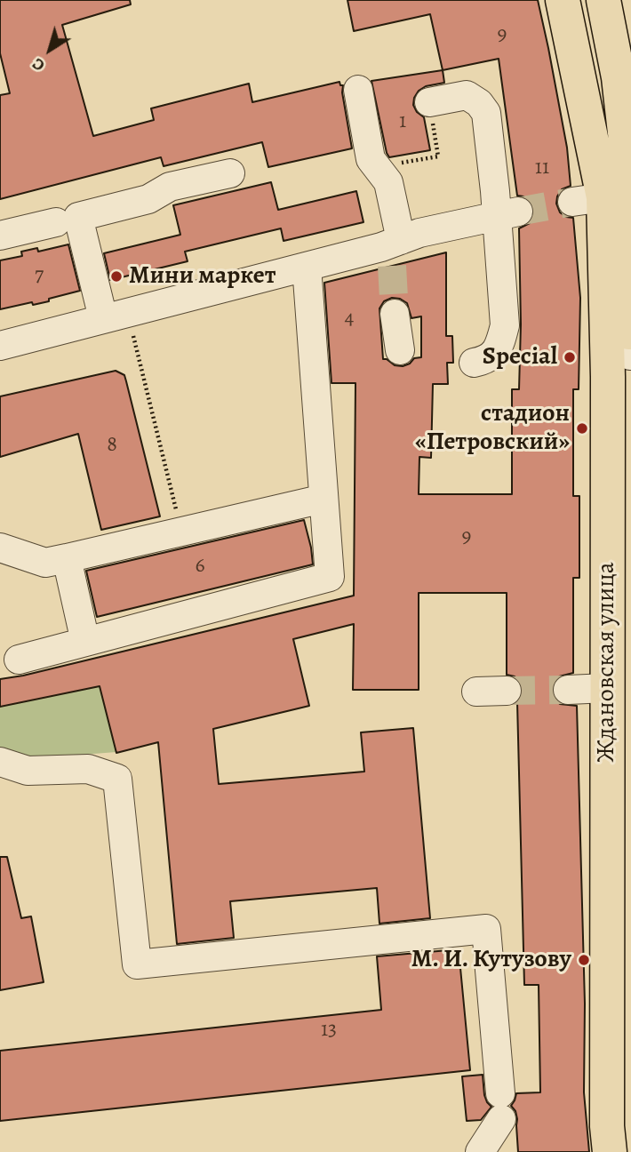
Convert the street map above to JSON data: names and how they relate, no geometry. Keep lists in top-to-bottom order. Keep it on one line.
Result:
{"streets":{"main road":["Ждановская улица"]},"places":["Мини маркет","Special","стадион «Петровский»","М. И. Кутузову"],"house_numbers":["9","1","11","7","4","8","9","6","13"],"north":"bottom left"}
